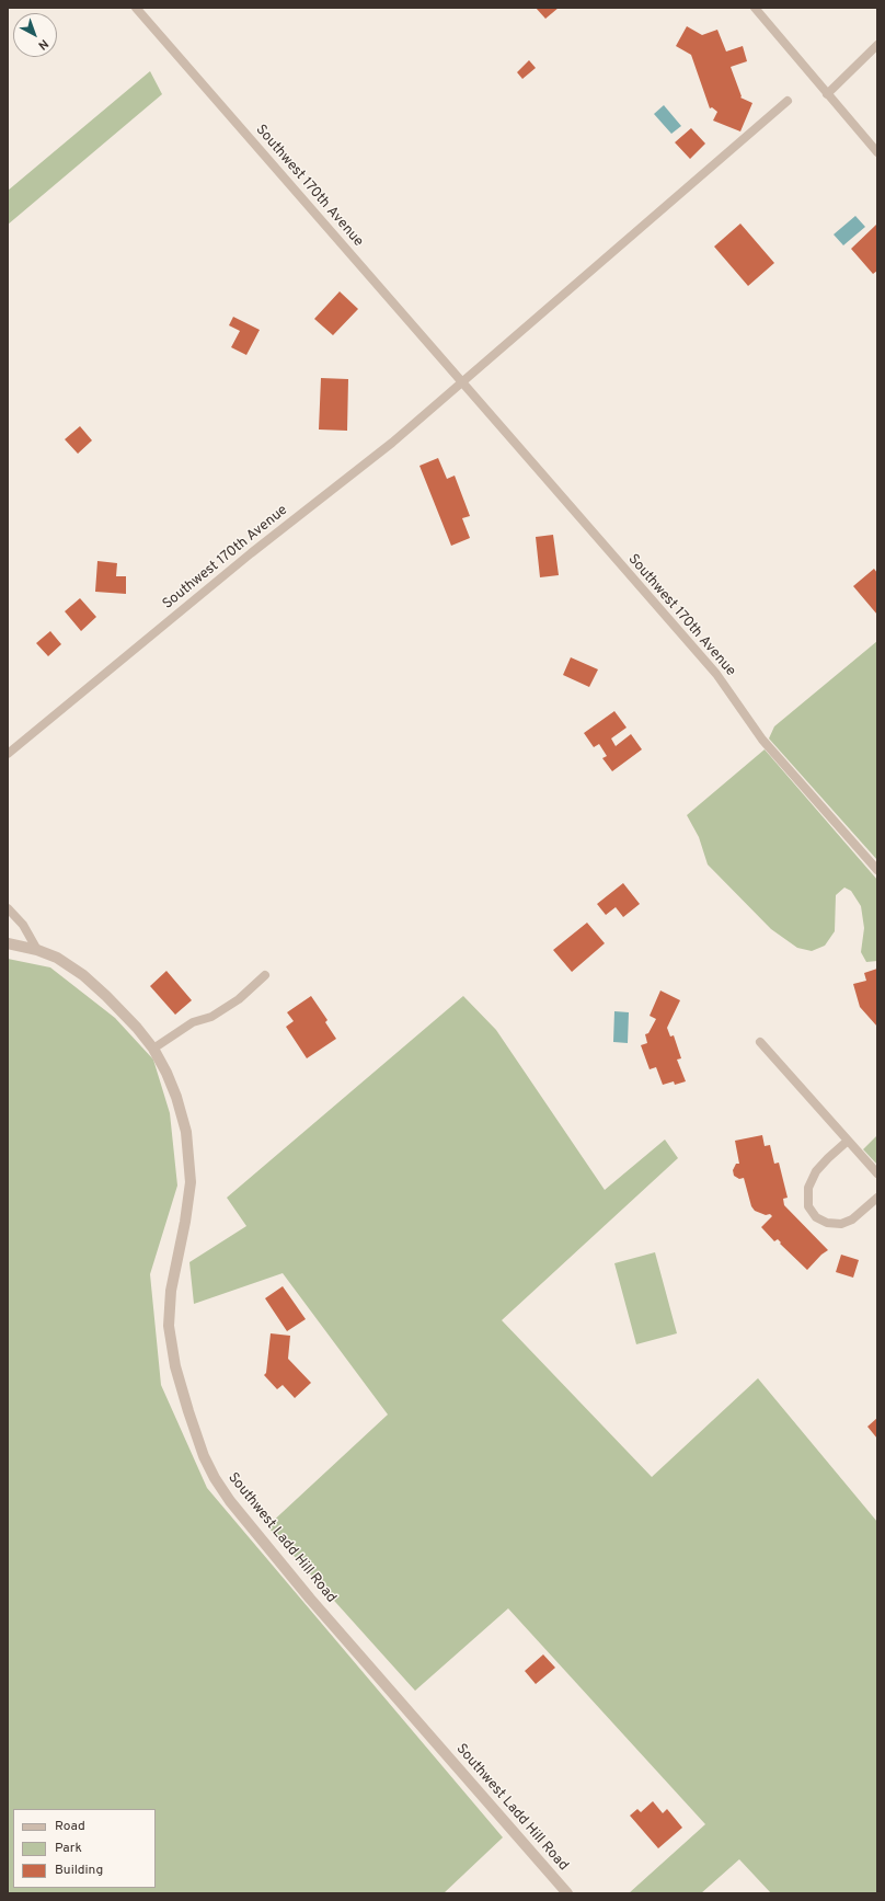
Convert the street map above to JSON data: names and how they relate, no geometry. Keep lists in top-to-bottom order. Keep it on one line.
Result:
{"streets":{"street":["Southwest Ladd Hill Road"],"lane":["Southwest 170th Avenue"]},"legend":["Road","Park","Building"],"north":"bottom right"}
